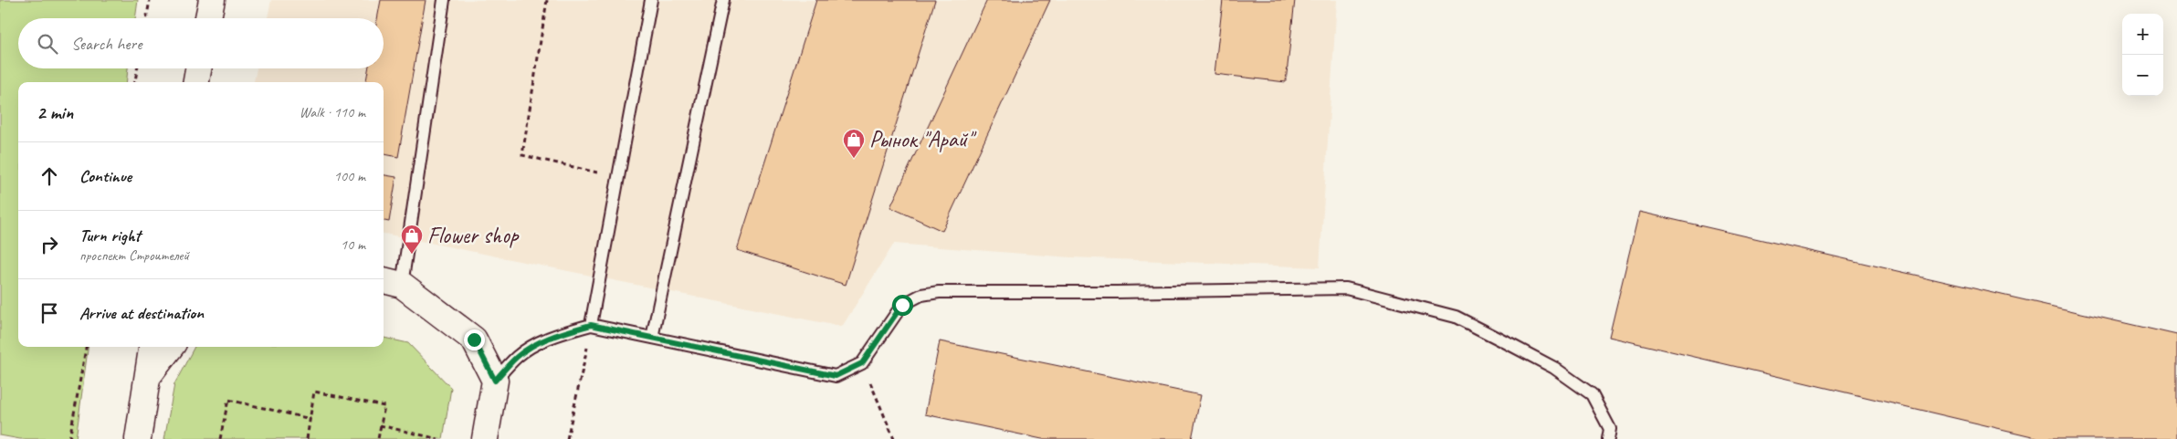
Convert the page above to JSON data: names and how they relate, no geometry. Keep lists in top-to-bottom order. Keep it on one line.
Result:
{"places":{"shop":["Рынок \"Арай\"","Flower shop"]},"page":{"map_buttons":["+","−"],"search":"Search here","heading":["2 min","Walk · 110 m"],"list":[["Continue","100 m"],["Turn right","проспект Строителей","10 m"],"Arrive at destination"]}}
